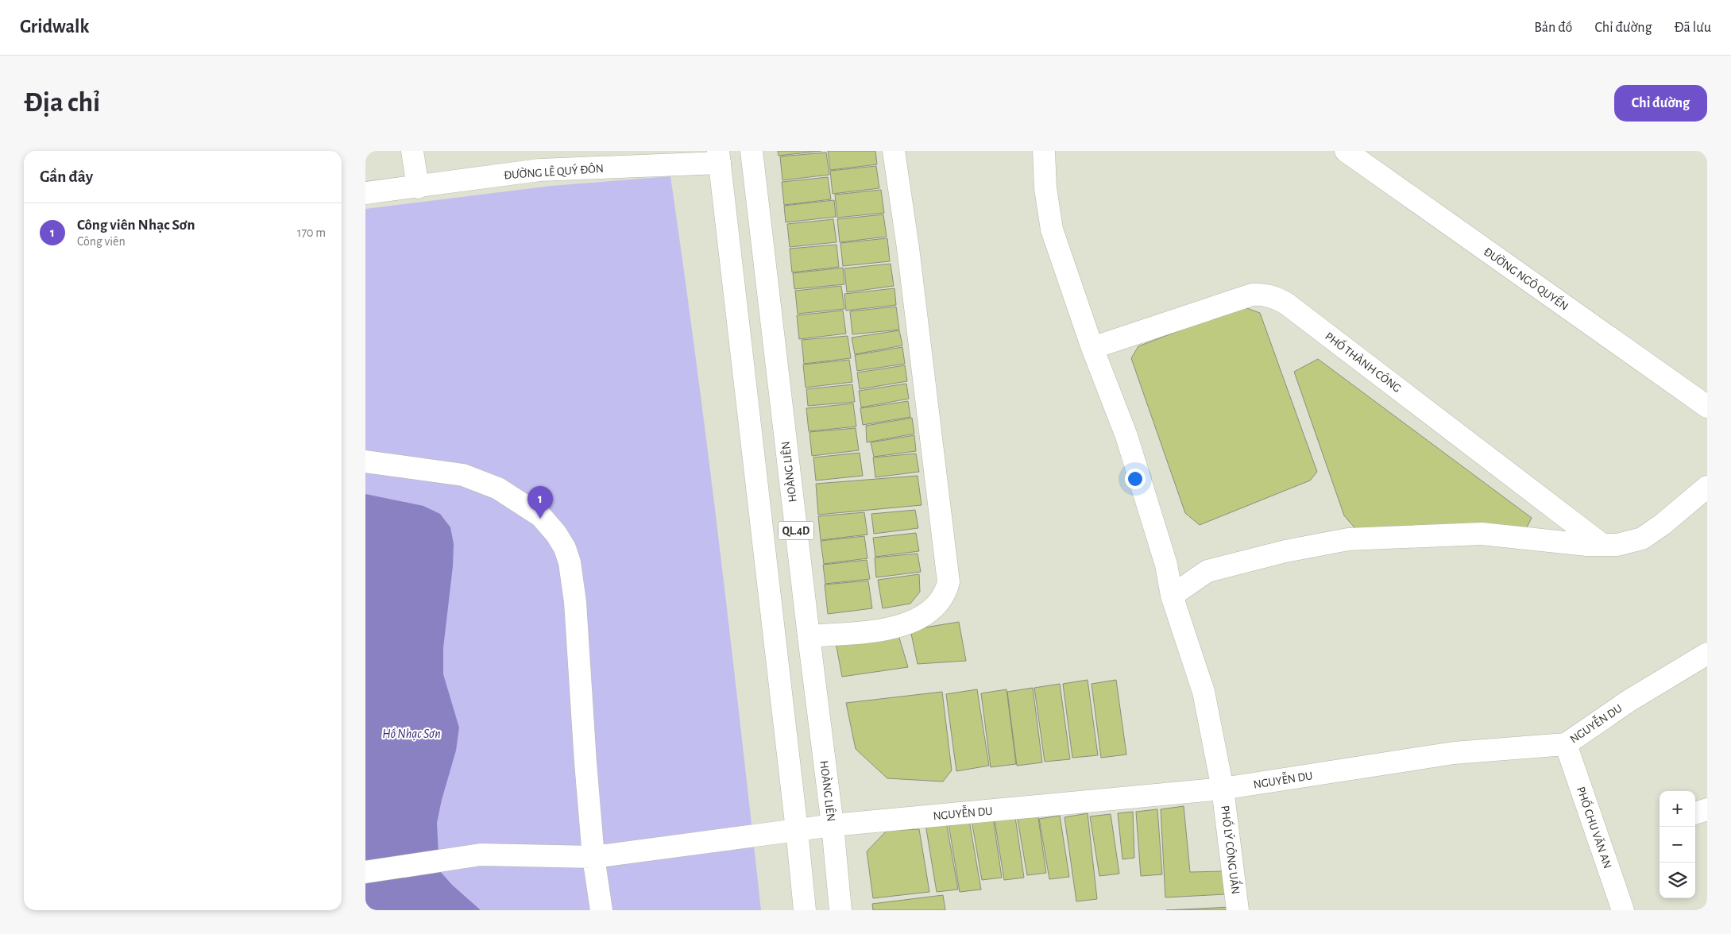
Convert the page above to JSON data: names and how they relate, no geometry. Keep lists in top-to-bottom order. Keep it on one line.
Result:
{"streets":{"street":["ĐƯỜNG LÊ QUÝ ĐÔN","ĐƯỜNG NGÔ QUYẾN","PHỐ THÀNH CÔNG","HOÀNG LIÊN","QL.4D","NGUYỄN DU","PHỐ CHU VĂN AN","PHỐ LÝ CÔNG UẨN"]},"crossings":[["ĐƯỜNG LÊ QUÝ ĐÔN","HOÀNG LIÊN"],["ĐƯỜNG LÊ QUÝ ĐÔN","QL.4D"],["PHỐ THÀNH CÔNG","PHỐ LÝ CÔNG UẨN"],["HOÀNG LIÊN","NGUYỄN DU"],["QL.4D","NGUYỄN DU"],["NGUYỄN DU","PHỐ CHU VĂN AN"],["NGUYỄN DU","PHỐ LÝ CÔNG UẨN"]],"water":["Hồ Nhạc Sơn"],"page":{"header":"Gridwalk","nav":["Bản đồ","Chỉ đường","Đã lưu"],"buttons":"Chỉ đường","title":"Địa chỉ","heading":"Gần đây","list":[{"mark":"1","name":"Công viên Nhạc Sơn","note":"Công viên","value":"170 m"}],"pins":"1","map_buttons":["+","−"]}}
